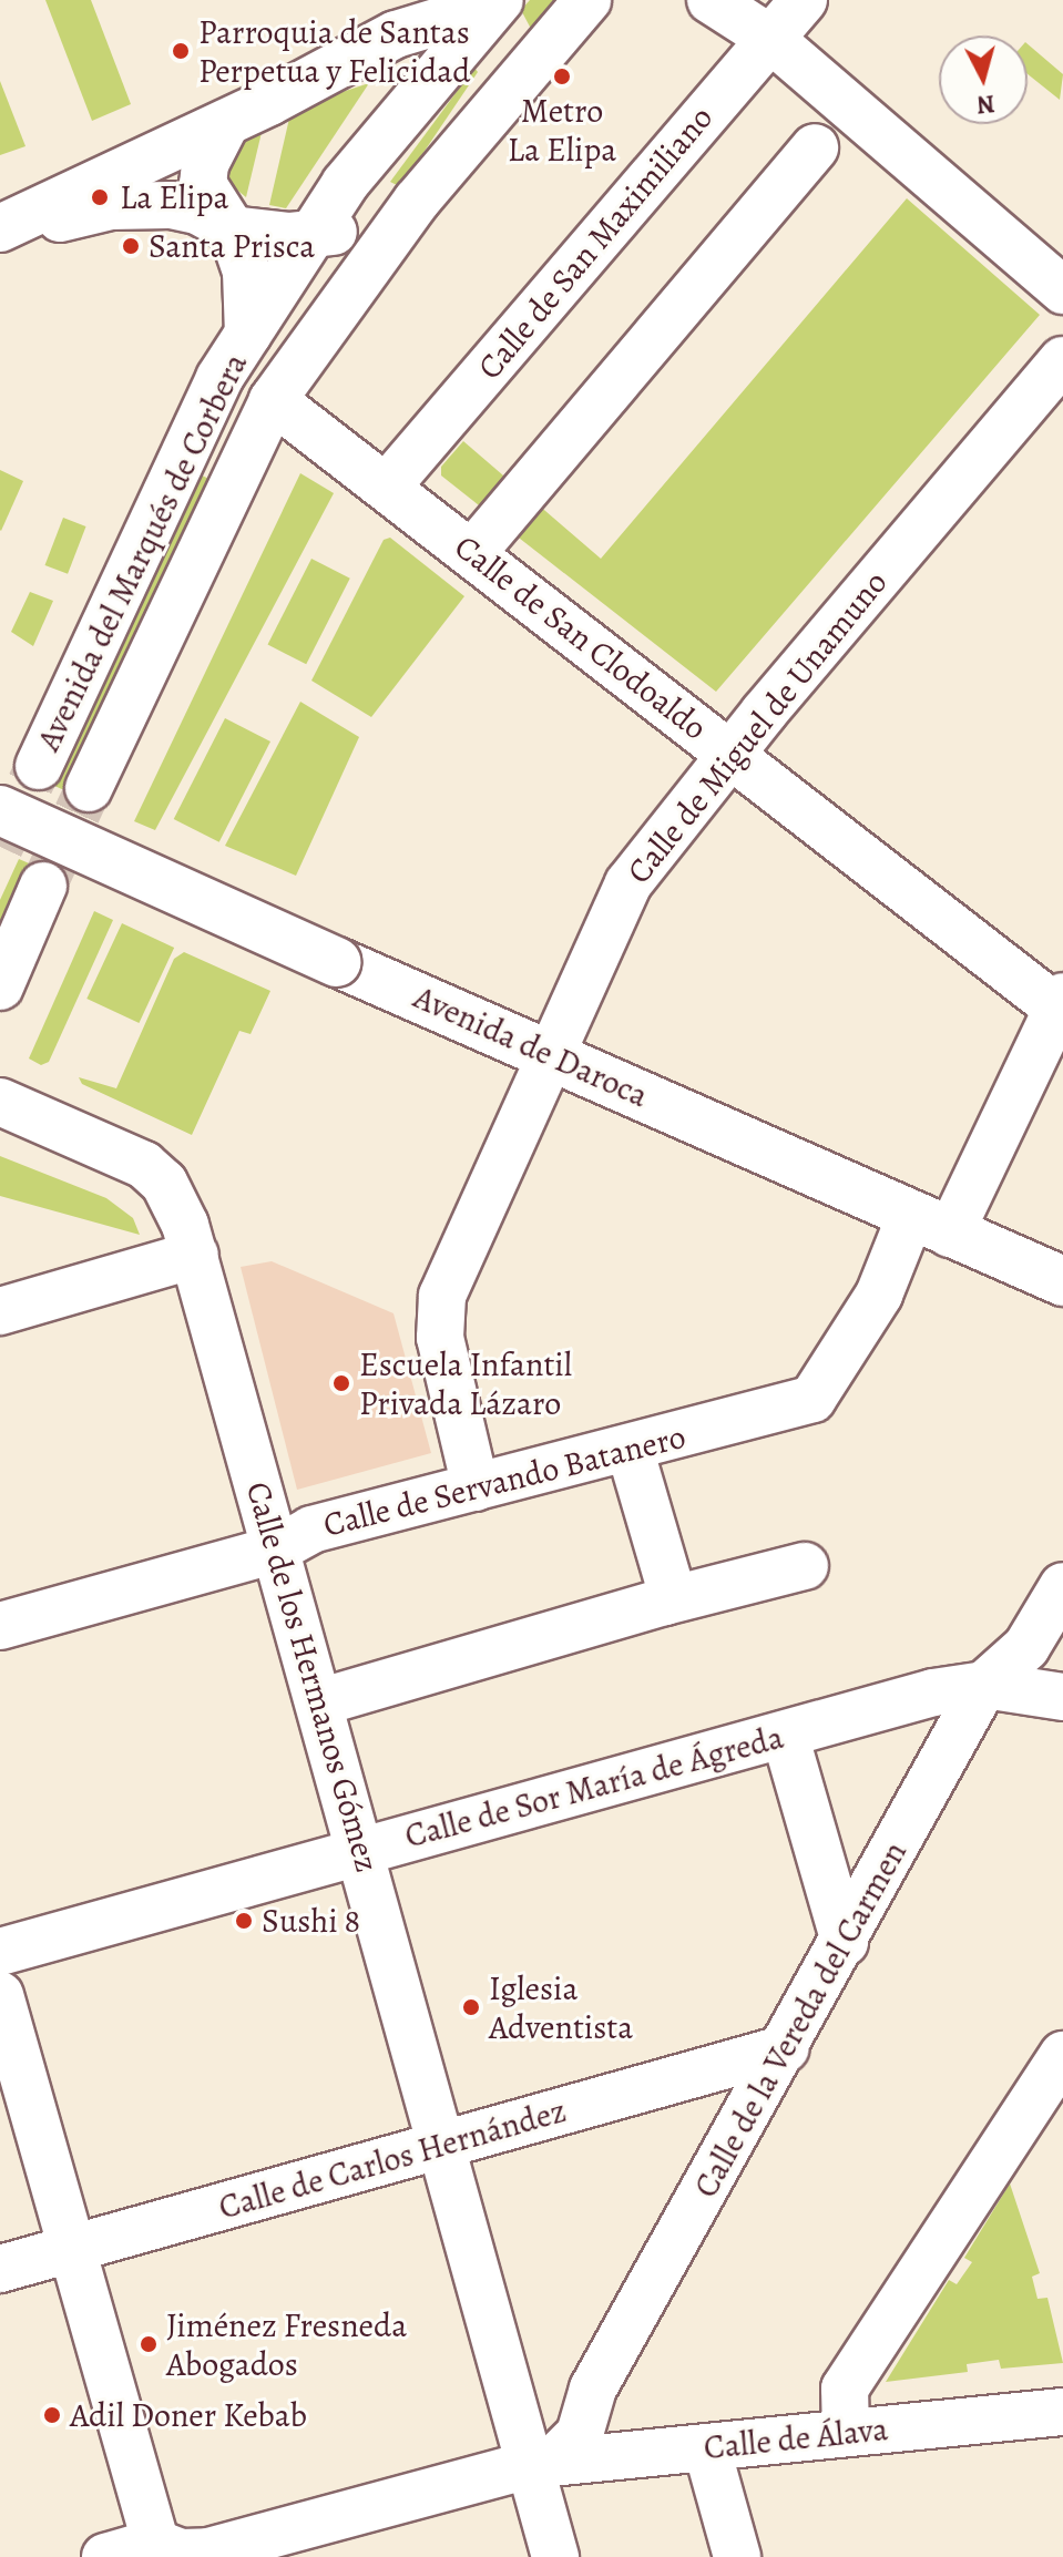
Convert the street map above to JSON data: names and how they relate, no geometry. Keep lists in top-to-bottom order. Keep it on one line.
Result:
{"streets":{"main road":["Avenida de Daroca"],"street":["Calle de San Maximiliano","Avenida del Marqués de Corbera","Calle de San Clodoaldo","Calle de Miguel de Unamuno","Calle de Servando Batanero","Calle de los Hermanos Gómez","Calle de Sor María de Ágreda","Calle de la Vereda del Carmen","Calle de Carlos Hernández","Calle de Álava"]},"crossings":[["Calle de San Maximiliano","Calle de San Clodoaldo"],["Avenida del Marqués de Corbera","Calle de San Clodoaldo"],["Calle de San Clodoaldo","Calle de Miguel de Unamuno"],["Calle de San Clodoaldo","Calle de Servando Batanero"],["Calle de Miguel de Unamuno","Avenida de Daroca"],["Calle de Miguel de Unamuno","Calle de Servando Batanero"],["Avenida de Daroca","Calle de Servando Batanero"],["Calle de Servando Batanero","Calle de los Hermanos Gómez"],["Calle de los Hermanos Gómez","Calle de Sor María de Ágreda"],["Calle de los Hermanos Gómez","Calle de la Vereda del Carmen"],["Calle de los Hermanos Gómez","Calle de Carlos Hernández"],["Calle de los Hermanos Gómez","Calle de Álava"],["Calle de Sor María de Ágreda","Calle de la Vereda del Carmen"],["Calle de la Vereda del Carmen","Calle de Carlos Hernández"],["Calle de la Vereda del Carmen","Calle de Álava"]],"places":["Parroquia de Santas Perpetua y Felicidad","Metro La Elipa","La Elipa","Santa Prisca","Escuela Infantil Privada Lázaro","Sushi 8","Iglesia Adventista","Jiménez Fresneda Abogados","Adil Doner Kebab"],"north":"bottom"}
